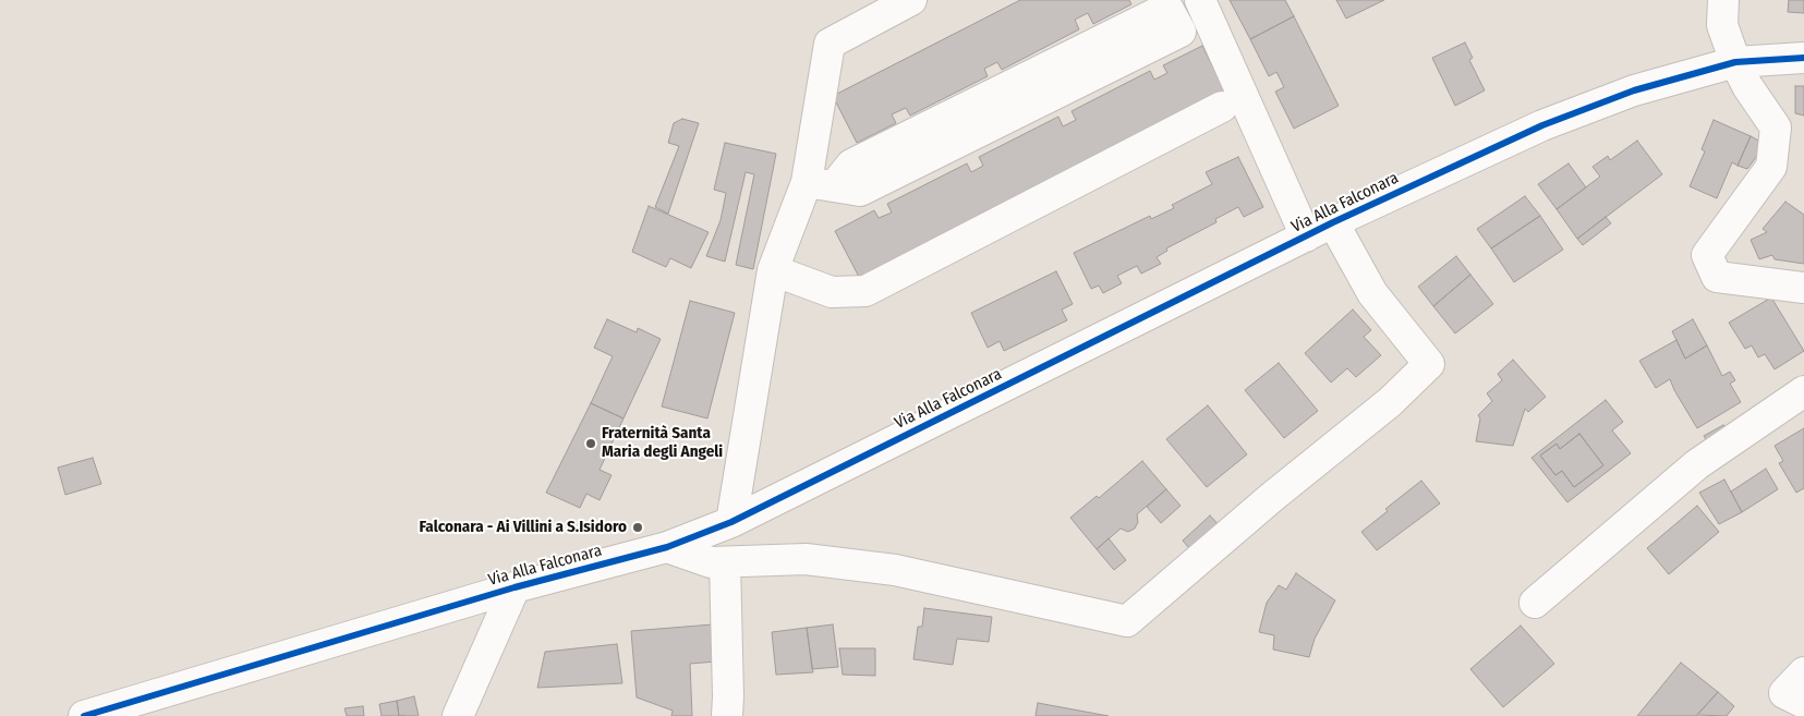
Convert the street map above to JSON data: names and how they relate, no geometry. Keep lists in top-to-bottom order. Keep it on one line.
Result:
{"streets":{"street":["Via Alla Falconara"]},"places":["Fraternità Santa Maria degli Angeli","Falconara - Ai Villini a S.Isidoro"]}
